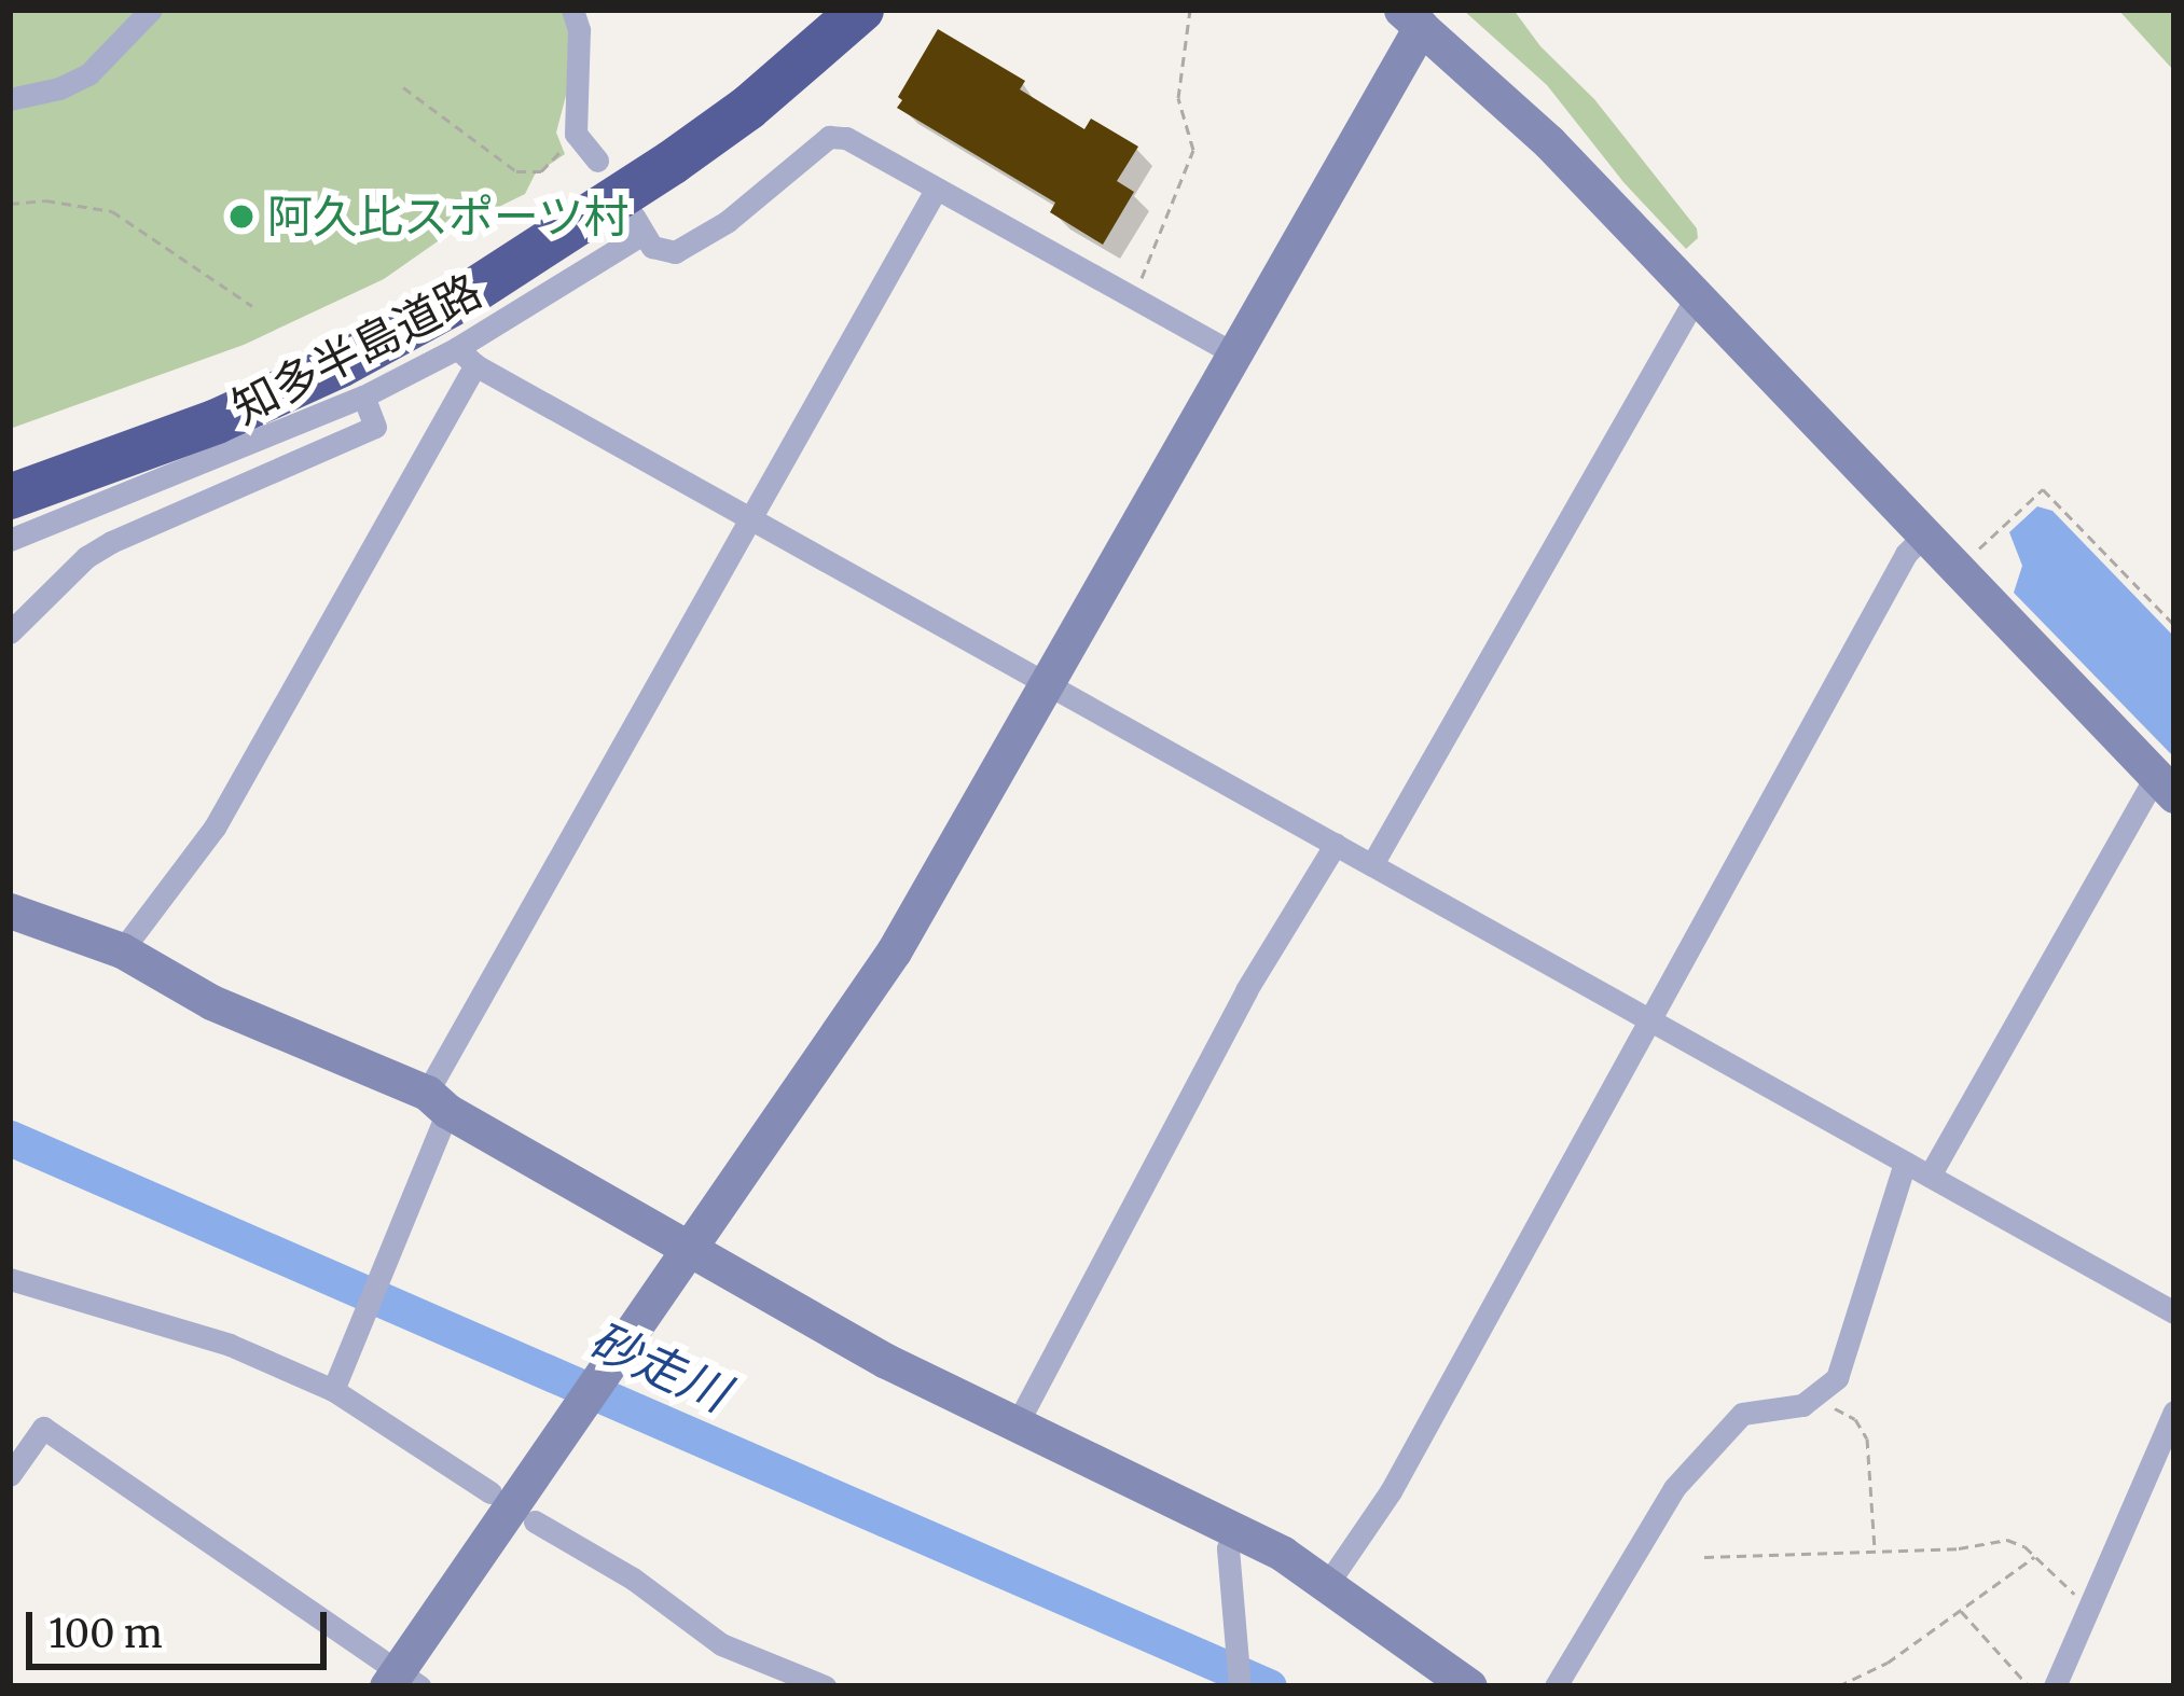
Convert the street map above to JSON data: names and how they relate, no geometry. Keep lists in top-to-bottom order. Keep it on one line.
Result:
{"streets":{"highway":["知多半島道路"]},"water":["砂走川"],"places":["阿久比スポーツ村"],"scale_bar":"100 m"}
